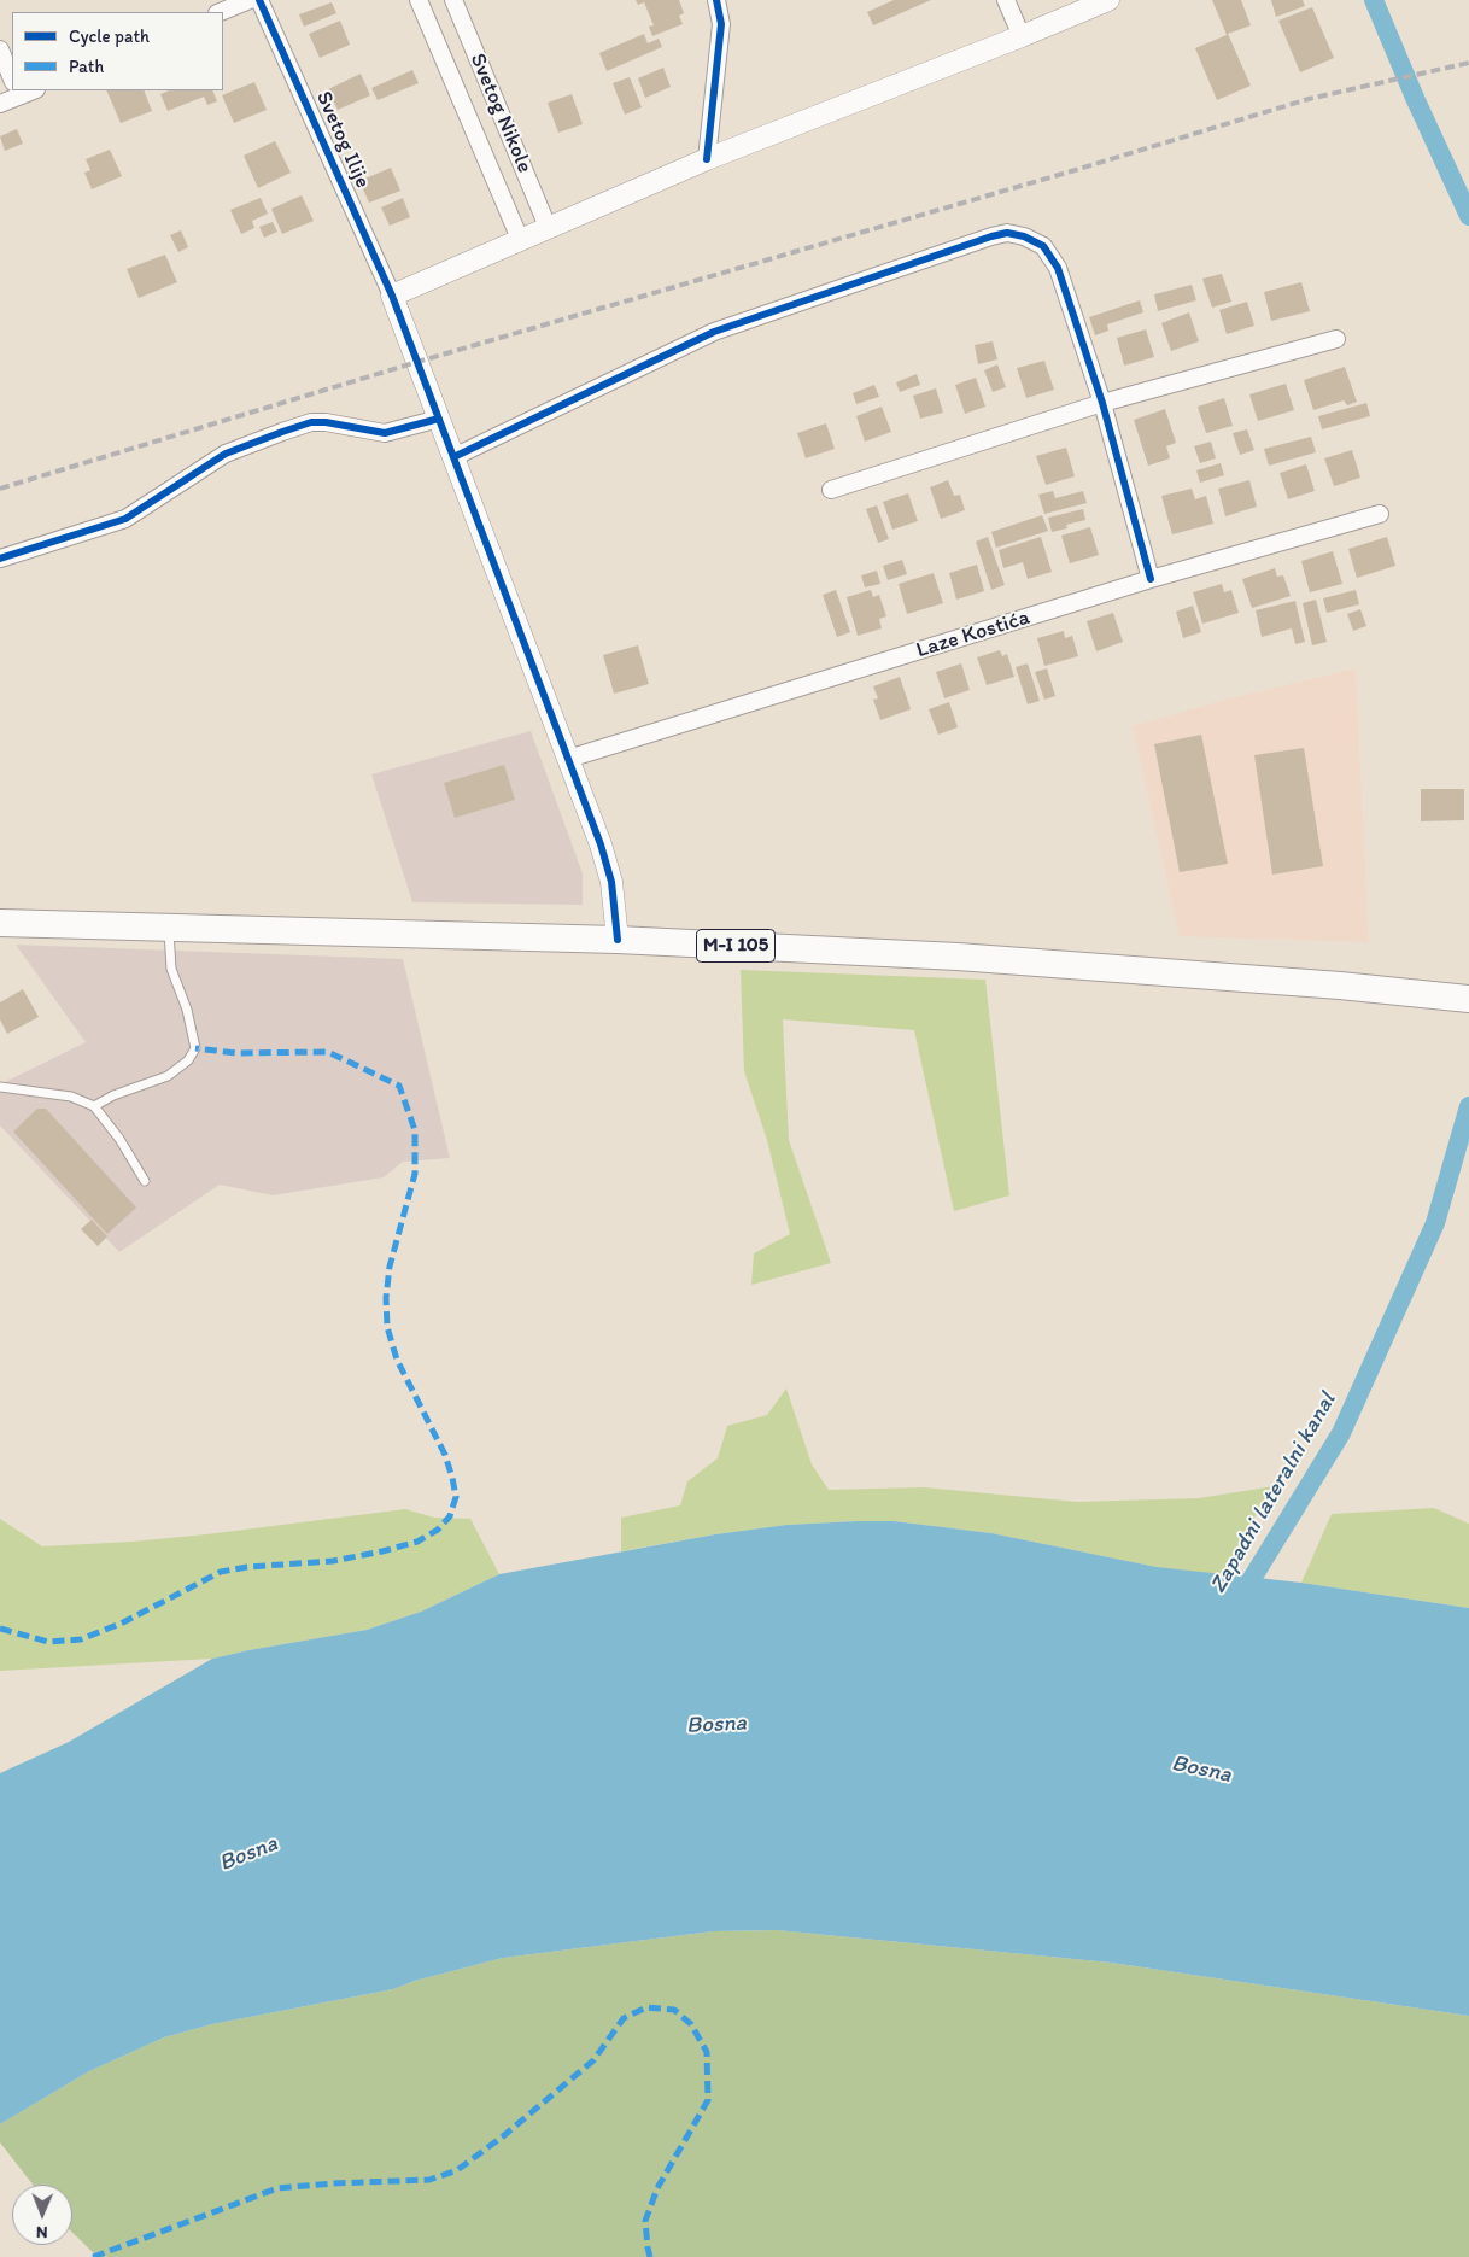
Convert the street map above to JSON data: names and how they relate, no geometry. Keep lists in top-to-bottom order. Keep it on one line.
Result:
{"streets":{"main road":["M-I 105"],"street":["Svetog Nikole","Svetog Ilije","Laze Kostića"]},"water":["Zapadni lateralni kanal","Bosna"],"legend":["Cycle path","Path"],"north":"bottom"}
